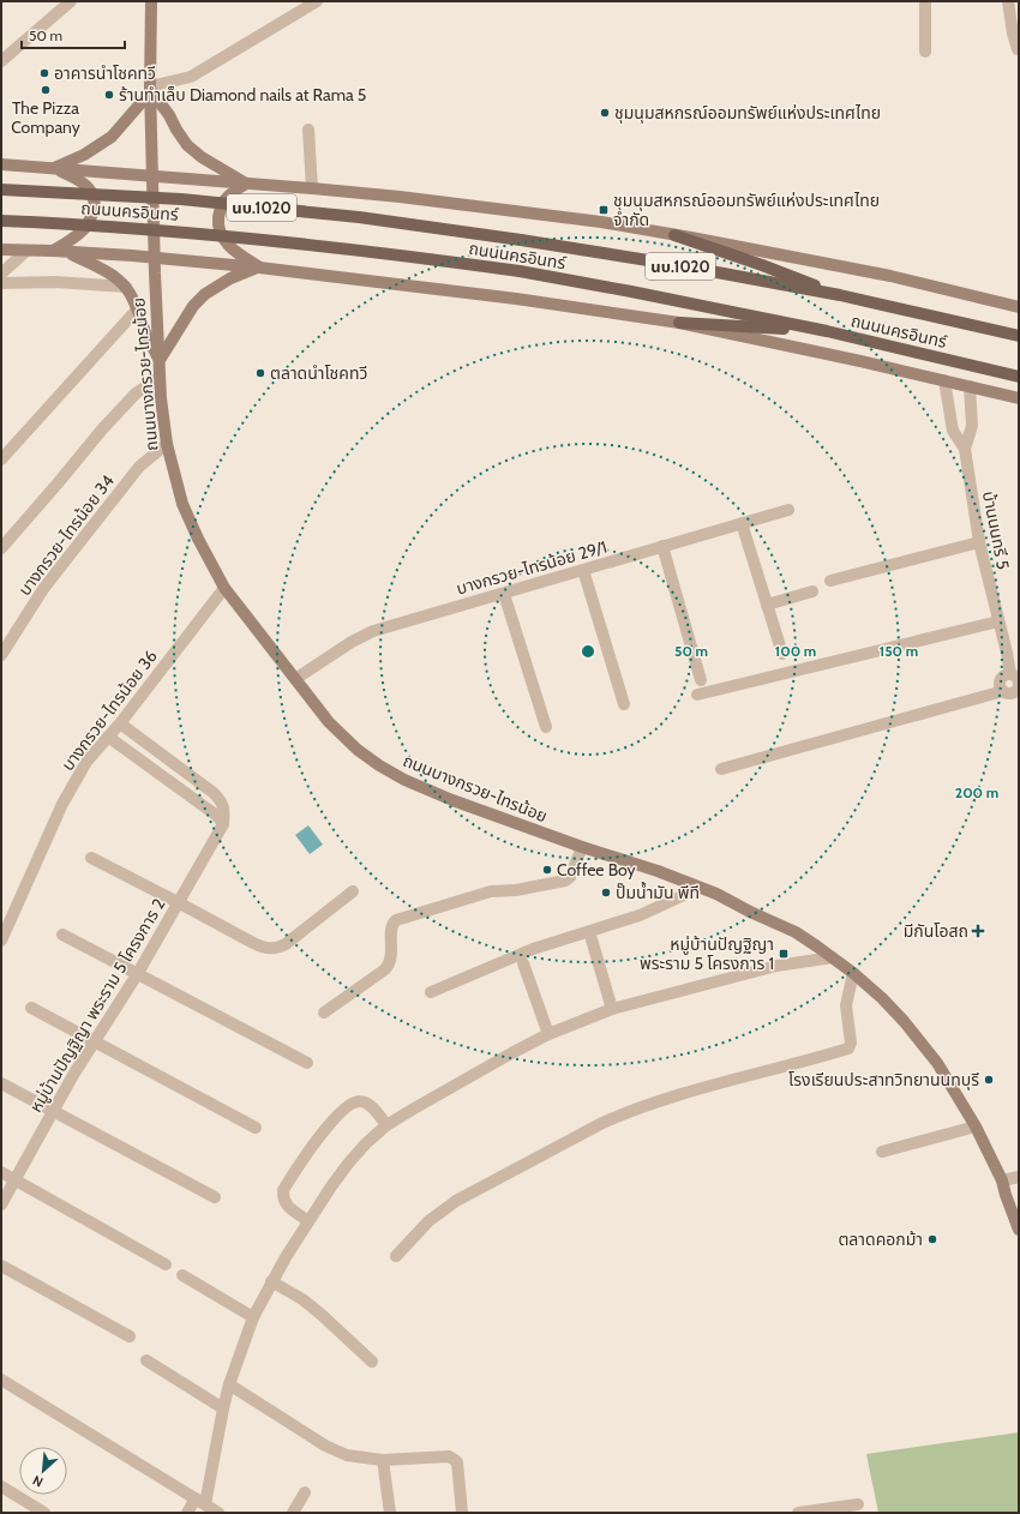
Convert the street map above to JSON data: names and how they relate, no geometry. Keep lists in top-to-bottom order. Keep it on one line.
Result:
{"streets":{"main road":["นบ.1020","ถนนนครอินทร์","ถนนบางกรวย-ไทรน้อย"],"street":["บ้านนนทรี 5","บางกรวย-ไทรน้อย 34","บางกรวย-ไทรน้อย 29/1","บางกรวย-ไทรน้อย 36","หมู่บ้านปัญฐิญา พระราม 5 โครงการ 2"]},"crossings":[["นบ.1020","ถนนบางกรวย-ไทรน้อย"],["ถนนบางกรวย-ไทรน้อย","บางกรวย-ไทรน้อย 34"],["ถนนบางกรวย-ไทรน้อย","บางกรวย-ไทรน้อย 29/1"],["ถนนบางกรวย-ไทรน้อย","บางกรวย-ไทรน้อย 36"]],"places":{"other":["อาคารนำโชคทวี","The Pizza Company","ร้านทำเล็บ Diamond nails at Rama 5","ชุมนุมสหกรณ์ออมทรัพย์แห่งประเทศไทย","ตลาดนำโชคทวี","Coffee Boy","ปั๊มน้ำมัน พีที","โรงเรียนประสาทวิทยานนทบุรี","ตลาดคอกม้า"],"transit":["ชุมนุมสหกรณ์ออมทรัพย์แห่งประเทศไทย จำกัด","หมู่บ้านปัญฐิญา พระราม 5 โครงการ 1"],"health":["มีกันโอสถ"]},"scale_bar":"50 m","north":"bottom left","rings":["50 m","100 m","150 m","200 m"]}
